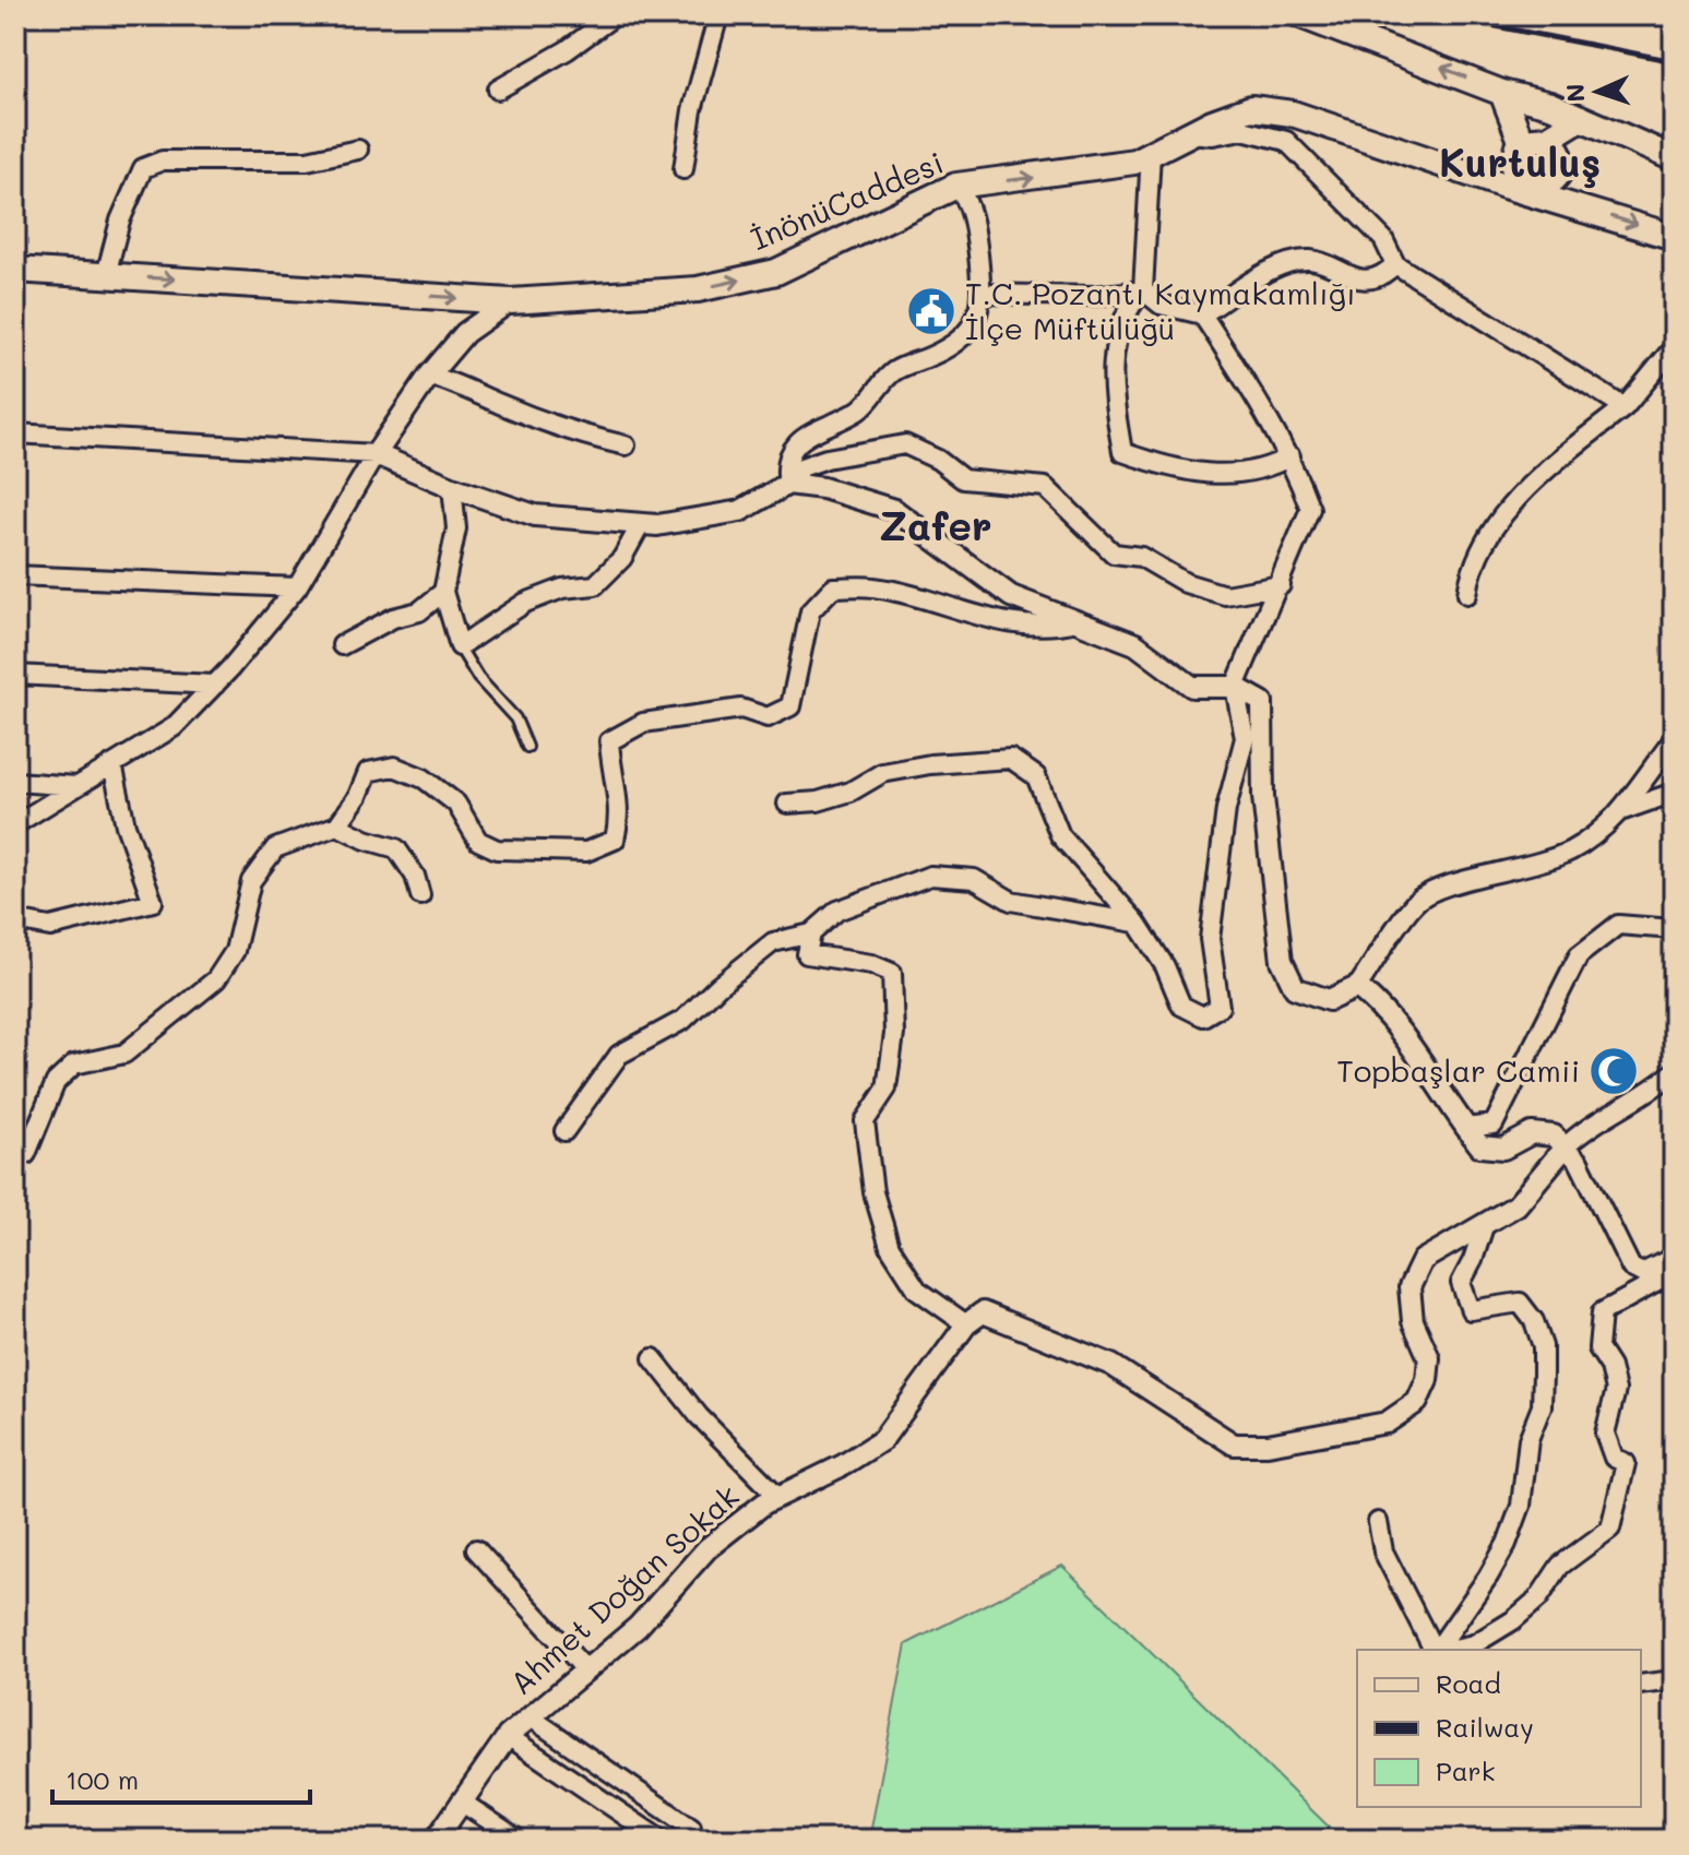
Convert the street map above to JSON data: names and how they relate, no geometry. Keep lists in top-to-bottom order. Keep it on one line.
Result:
{"streets":{"main road":["İnönüCaddesi"],"street":["Ahmet Doğan Sokak"]},"one_way":["İnönüCaddesi"],"districts":["Kurtuluş","Zafer"],"places":{"public building":["T.C. Pozantı Kaymakamlığı İlçe Müftülüğü"],"mosque":["Topbaşlar Camii"]},"legend":["Road","Railway","Park"],"scale_bar":"100 m","north":"left"}
